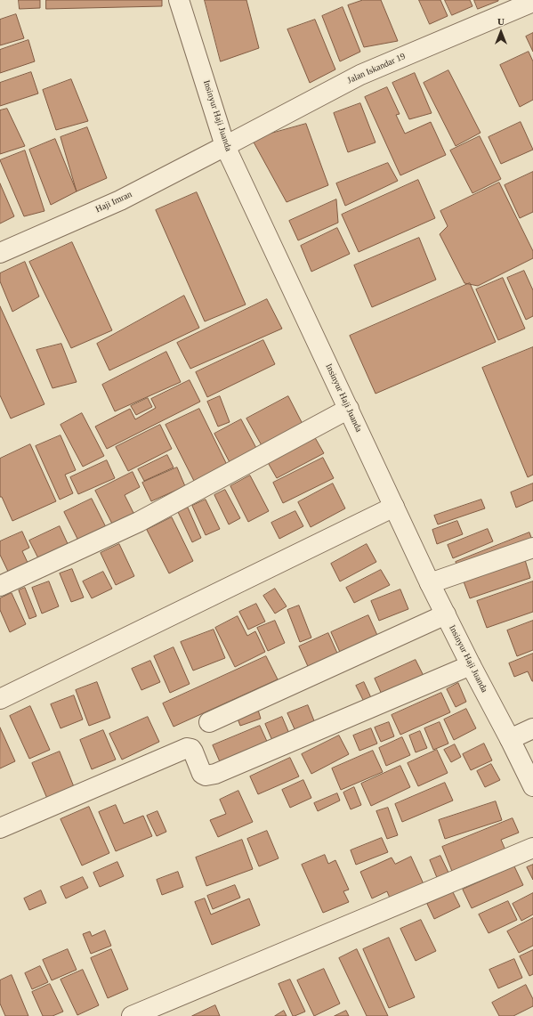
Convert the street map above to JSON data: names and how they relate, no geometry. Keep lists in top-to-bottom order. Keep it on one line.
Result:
{"streets":{"street":["Jalan Iskandar 19","Insinyur Haji Juanda","Haji Imran"]},"crossings":[["Jalan Iskandar 19","Insinyur Haji Juanda"],["Jalan Iskandar 19","Haji Imran"],["Insinyur Haji Juanda","Haji Imran"]],"north":"top"}
